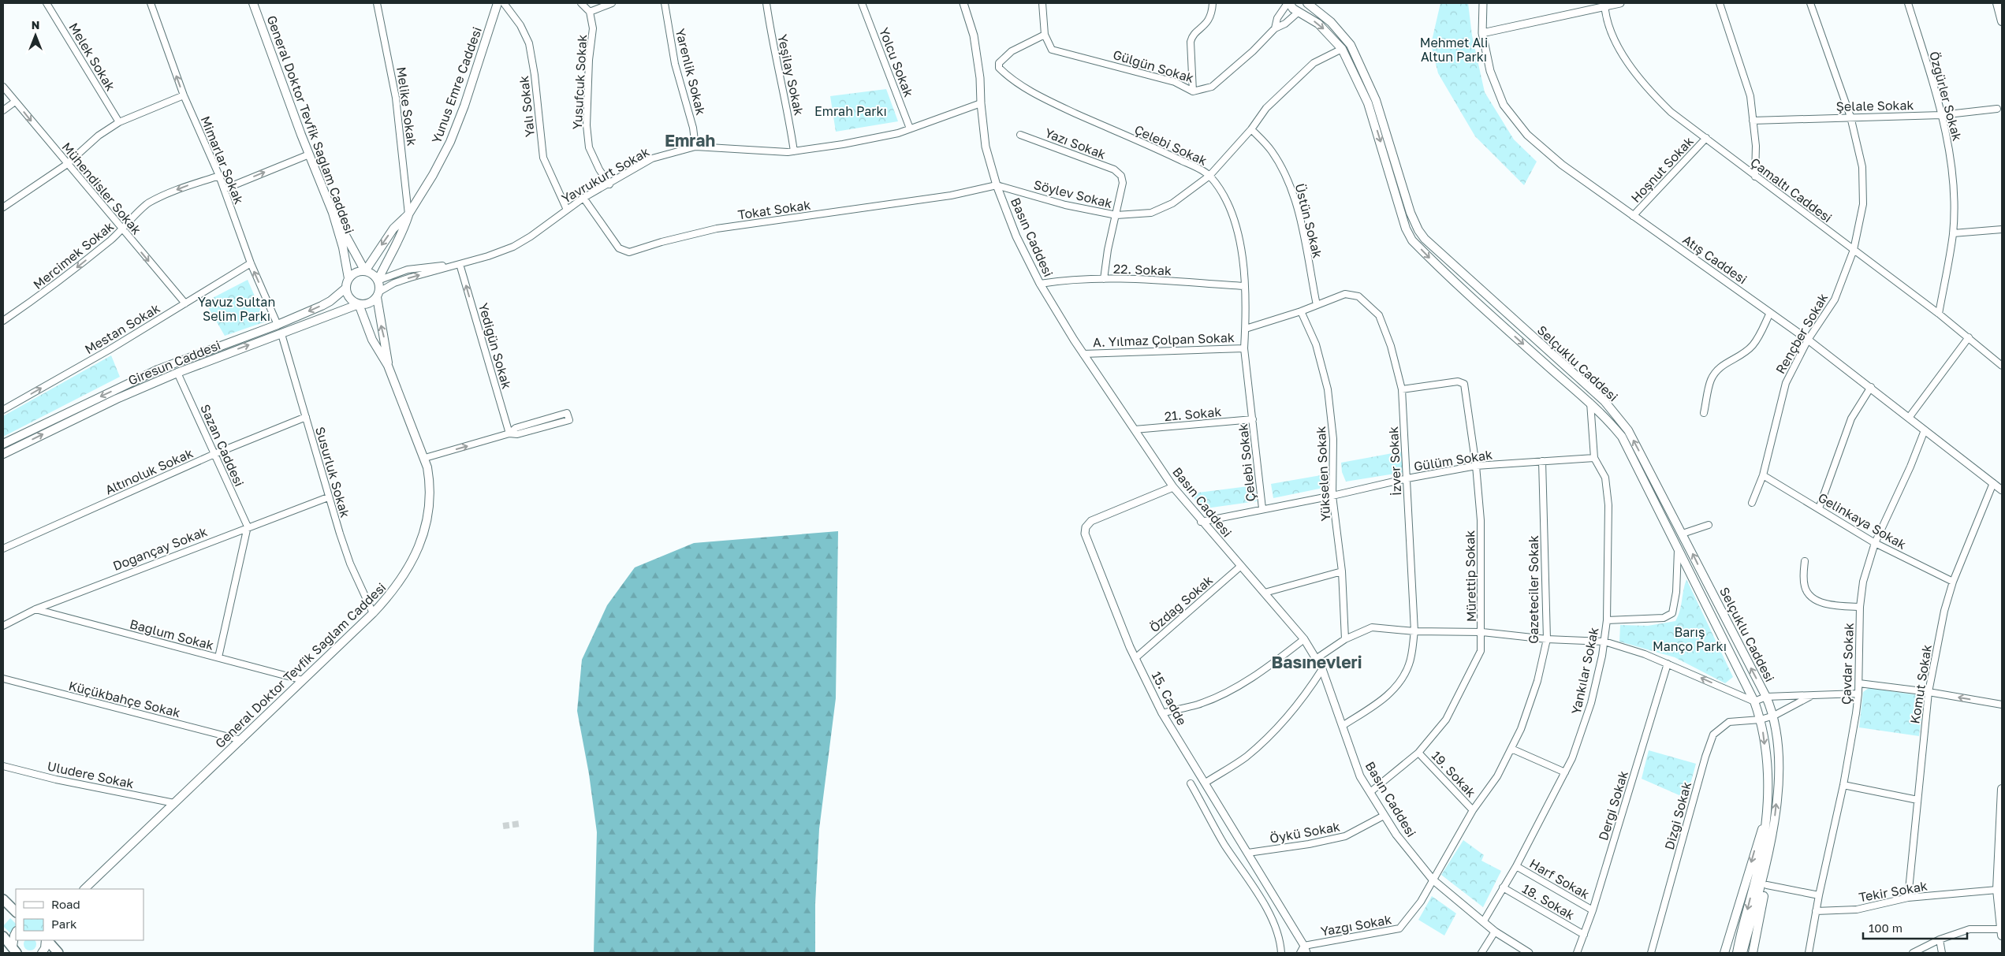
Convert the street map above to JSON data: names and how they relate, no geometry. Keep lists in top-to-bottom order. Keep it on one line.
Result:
{"streets":{"main road":["Yunus Emre Caddesi","General Doktor Tevfik Sağlam Caddesi","Giresun Caddesi","Selçuklu Caddesi"],"street":["Melek Sokak","Yolcu Sokak","Gülgün Sokak","Yarenlik Sokak","Yeşilay Sokak","Yusufcuk Sokak","Özgürler Sokak","Şelale Sokak","Melike Sokak","Yalı Sokak","Yazı Sokak","Çelebi Sokak","Mimarlar Sokak","Hoşnut Sokak","Yavrukurt Sokak","Mühendisler Sokak","Çamaltı Caddesi","Söylev Sokak","Tokat Sokak","Üstün Sokak","Basın Caddesi","Mercimek Sokak","Atış Caddesi","22. Sokak","Mestan Sokak","Rençber Sokak","A. Yılmaz Çolpan Sokak","Yedigün Sokak","21. Sokak","Sazan Caddesi","Gülüm Sokak","İzver Sokak","Altınoluk Sokak","Susurluk Sokak","Yükselen Sokak","Gelinkaya Sokak","Doğançay Sokak","Mürettip Sokak","Gazeteciler Sokak","Özdağ Sokak","Bağlum Sokak","Çavdar Sokak","Yankılar Sokak","Komut Sokak","15. Cadde","Küçükbahçe Sokak","19. Sokak","Uludere Sokak","Dergi Sokak","Dizgi Sokak","Öykü Sokak","Harf Sokak","Tekir Sokak","18. Sokak","Yazgı Sokak"]},"crossings":[["Yolcu Sokak","Yavrukurt Sokak"],["Gülgün Sokak","Çelebi Sokak"],["Gülgün Sokak","Selçuklu Caddesi"],["Yarenlik Sokak","Yavrukurt Sokak"],["Yeşilay Sokak","Yavrukurt Sokak"],["Yusufcuk Sokak","Yavrukurt Sokak"],["Yunus Emre Caddesi","Melike Sokak"],["Özgürler Sokak","Şelale Sokak"],["Özgürler Sokak","Çamaltı Caddesi"],["Şelale Sokak","Rençber Sokak"],["Yalı Sokak","Yavrukurt Sokak"],["General Doktor Tevfik Sağlam Caddesi","Yavrukurt Sokak"],["General Doktor Tevfik Sağlam Caddesi","Giresun Caddesi"],["General Doktor Tevfik Sağlam Caddesi","Susurluk Sokak"],["General Doktor Tevfik Sağlam Caddesi","Bağlum Sokak"],["General Doktor Tevfik Sağlam Caddesi","Küçükbahçe Sokak"],["General Doktor Tevfik Sağlam Caddesi","Uludere Sokak"],["Yazı Sokak","Söylev Sokak"],["Çelebi Sokak","Söylev Sokak"],["Çelebi Sokak","22. Sokak"],["Çelebi Sokak","A. Yılmaz Çolpan Sokak"],["Çelebi Sokak","21. Sokak"],["Çelebi Sokak","Gülüm Sokak"],["Çelebi Sokak","İzver Sokak"],["Mimarlar Sokak","Mercimek Sokak"],["Mimarlar Sokak","Mestan Sokak"],["Mimarlar Sokak","Giresun Caddesi"],["Hoşnut Sokak","Çamaltı Caddesi"],["Hoşnut Sokak","Atış Caddesi"],["Yavrukurt Sokak","Tokat Sokak"],["Yavrukurt Sokak","Basın Caddesi"],["Yavrukurt Sokak","Yedigün Sokak"],["Yavrukurt Sokak","Giresun Caddesi"],["Mühendisler Sokak","Mercimek Sokak"],["Mühendisler Sokak","Mestan Sokak"],["Çamaltı Caddesi","Rençber Sokak"],["Söylev Sokak","Tokat Sokak"],["Söylev Sokak","Üstün Sokak"],["Söylev Sokak","Basın Caddesi"],["Söylev Sokak","Selçuklu Caddesi"],["Tokat Sokak","Basın Caddesi"],["Üstün Sokak","İzver Sokak"],["Basın Caddesi","22. Sokak"],["Basın Caddesi","A. Yılmaz Çolpan Sokak"],["Basın Caddesi","21. Sokak"],["Basın Caddesi","Gülüm Sokak"],["Basın Caddesi","İzver Sokak"],["Basın Caddesi","Mürettip Sokak"],["Basın Caddesi","Gazeteciler Sokak"],["Basın Caddesi","Özdağ Sokak"],["Basın Caddesi","Yankılar Sokak"],["Basın Caddesi","15. Cadde"],["Basın Caddesi","Öykü Sokak"],["Basın Caddesi","Yazgı Sokak"],["Atış Caddesi","Rençber Sokak"],["Atış Caddesi","Çavdar Sokak"],["Atış Caddesi","Komut Sokak"],["Rençber Sokak","Gelinkaya Sokak"],["Giresun Caddesi","Sazan Caddesi"],["Giresun Caddesi","Susurluk Sokak"],["Selçuklu Caddesi","Yankılar Sokak"],["Selçuklu Caddesi","Dizgi Sokak"],["Sazan Caddesi","Altınoluk Sokak"],["Sazan Caddesi","Doğançay Sokak"],["Gülüm Sokak","İzver Sokak"],["Gülüm Sokak","Yükselen Sokak"],["Gülüm Sokak","Mürettip Sokak"],["Gülüm Sokak","Gazeteciler Sokak"],["Gülüm Sokak","Yankılar Sokak"],["İzver Sokak","Yükselen Sokak"],["İzver Sokak","Mürettip Sokak"],["Altınoluk Sokak","Susurluk Sokak"],["Susurluk Sokak","Doğançay Sokak"],["Gelinkaya Sokak","Çavdar Sokak"],["Gelinkaya Sokak","Komut Sokak"],["Doğançay Sokak","Bağlum Sokak"],["Mürettip Sokak","19. Sokak"],["Gazeteciler Sokak","19. Sokak"],["Gazeteciler Sokak","Yazgı Sokak"],["Özdağ Sokak","15. Cadde"],["Çavdar Sokak","Tekir Sokak"],["Yankılar Sokak","Harf Sokak"],["Yankılar Sokak","18. Sokak"],["Komut Sokak","Tekir Sokak"],["15. Cadde","Öykü Sokak"],["15. Cadde","Yazgı Sokak"],["Dergi Sokak","Harf Sokak"],["Dergi Sokak","18. Sokak"]],"one_way":["Mimarlar Sokak","Mühendisler Sokak","Mercimek Sokak","Mestan Sokak","Yedigün Sokak"],"districts":["Emrah","Basınevleri"],"parks":["Mehmet Ali Altun Parkı","Emrah Parkı","Yavuz Sultan Selim Parkı","Barış Manço Parkı"],"legend":["Road","Park"],"scale_bar":"100 m","north":"top"}
